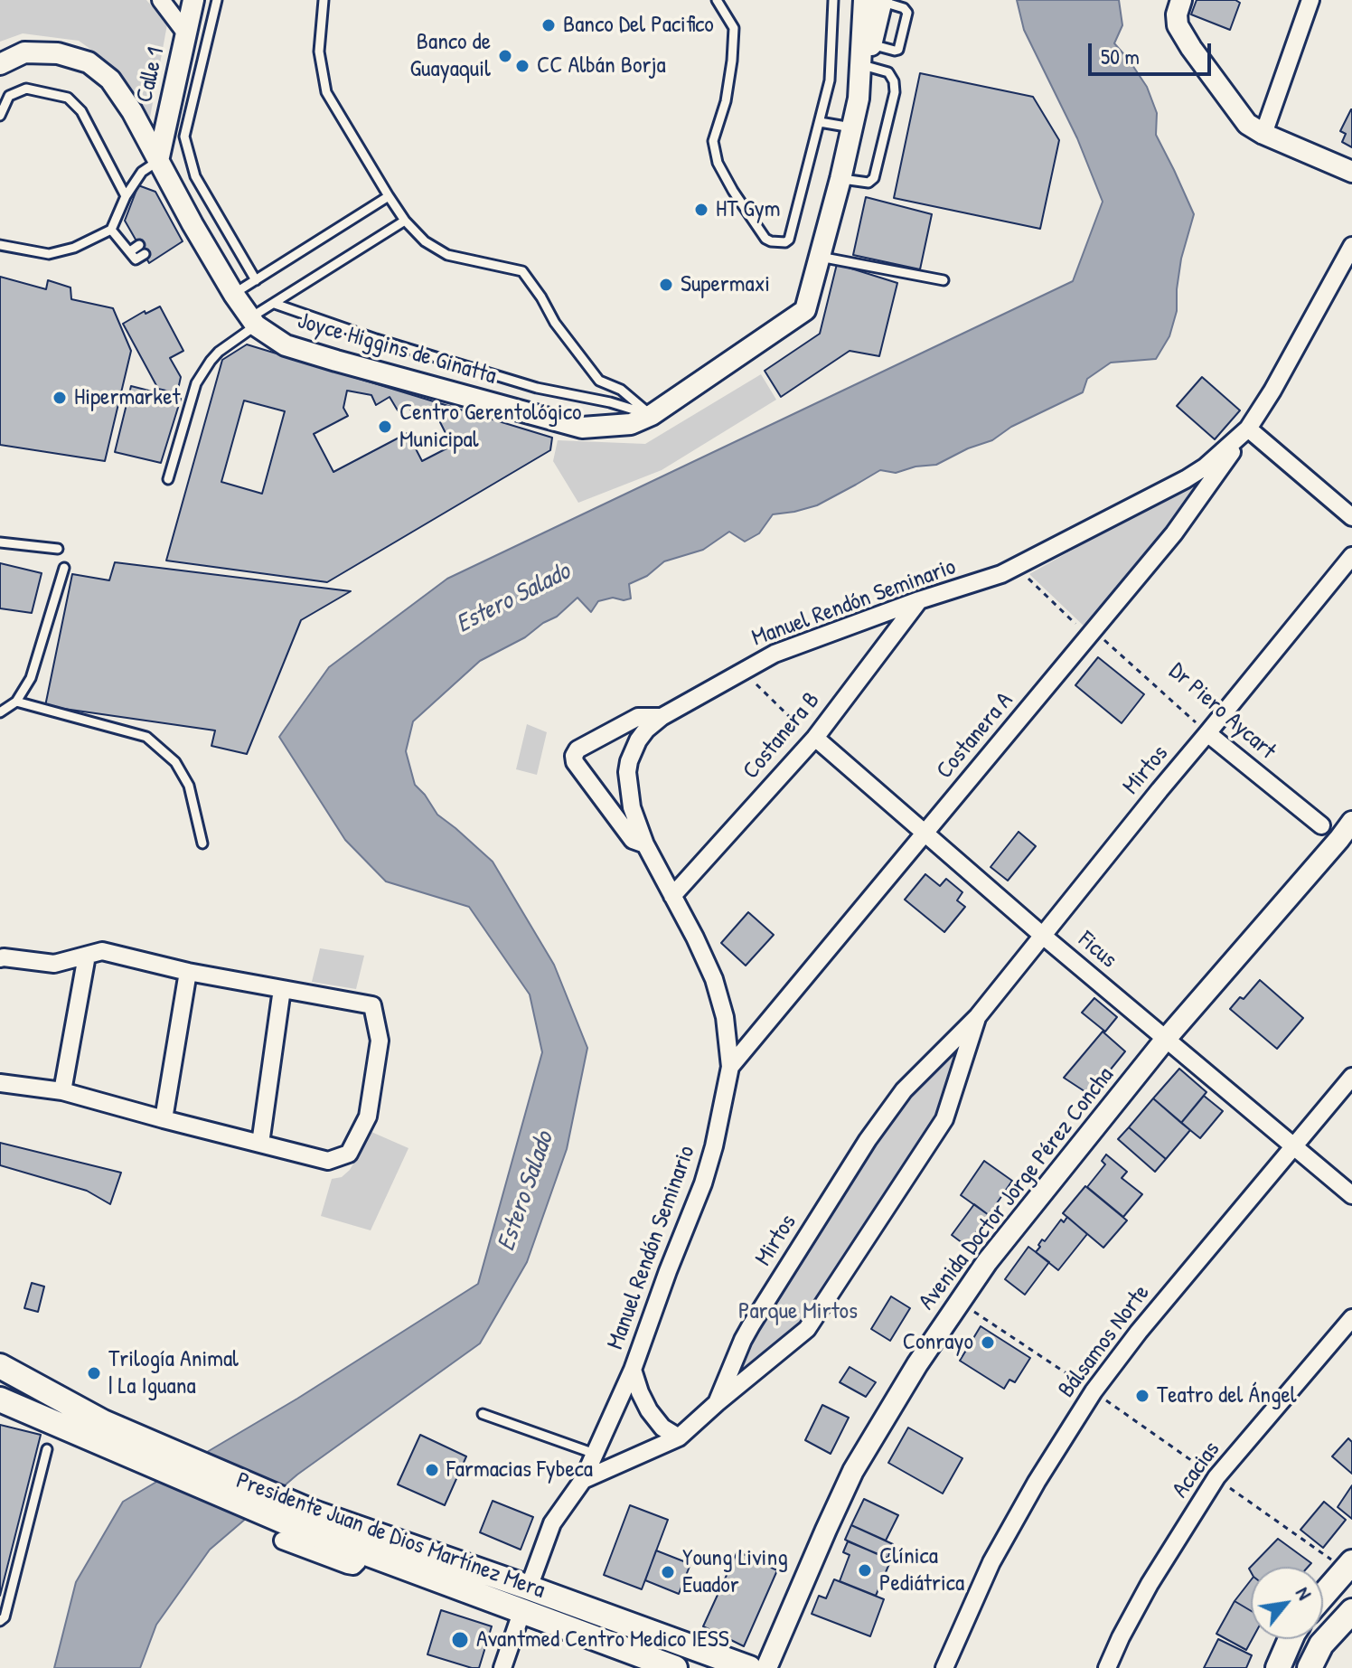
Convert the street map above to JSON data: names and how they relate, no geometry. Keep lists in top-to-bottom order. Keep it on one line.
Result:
{"streets":{"main road":["Presidente Juan de Dios Martínez Mera"],"street":["Calle 1","Joyce Higgins de Ginatta","Manuel Rendón Seminario","Dr Piero Aycart","Costanera B","Costanera A","Mirtos","Ficus","Avenida Doctor Jorge Pérez Concha","Bálsamos Norte","Acacias"]},"crossings":[["Calle 1","Joyce Higgins de Ginatta"],["Manuel Rendón Seminario","Dr Piero Aycart"],["Manuel Rendón Seminario","Costanera B"],["Manuel Rendón Seminario","Costanera A"],["Manuel Rendón Seminario","Mirtos"],["Manuel Rendón Seminario","Presidente Juan de Dios Martínez Mera"],["Dr Piero Aycart","Costanera A"],["Dr Piero Aycart","Mirtos"],["Costanera B","Ficus"],["Costanera A","Ficus"],["Mirtos","Ficus"],["Ficus","Avenida Doctor Jorge Pérez Concha"],["Ficus","Bálsamos Norte"]],"water":["Estero Salado"],"parks":["Parque Mirtos"],"places":["Banco Del Pacifico","Banco de Guayaquil","CC Albán Borja","HT Gym","Supermaxi","Hipermarket","Centro Gerentológico Municipal","Conrayo","Trilogía Animal | La Iguana","Teatro del Ángel","Farmacias Fybeca","Clínica Pediátrica","Young Living Euador","Avantmed Centro Medico IESS"],"scale_bar":"50 m","north":"top right"}
